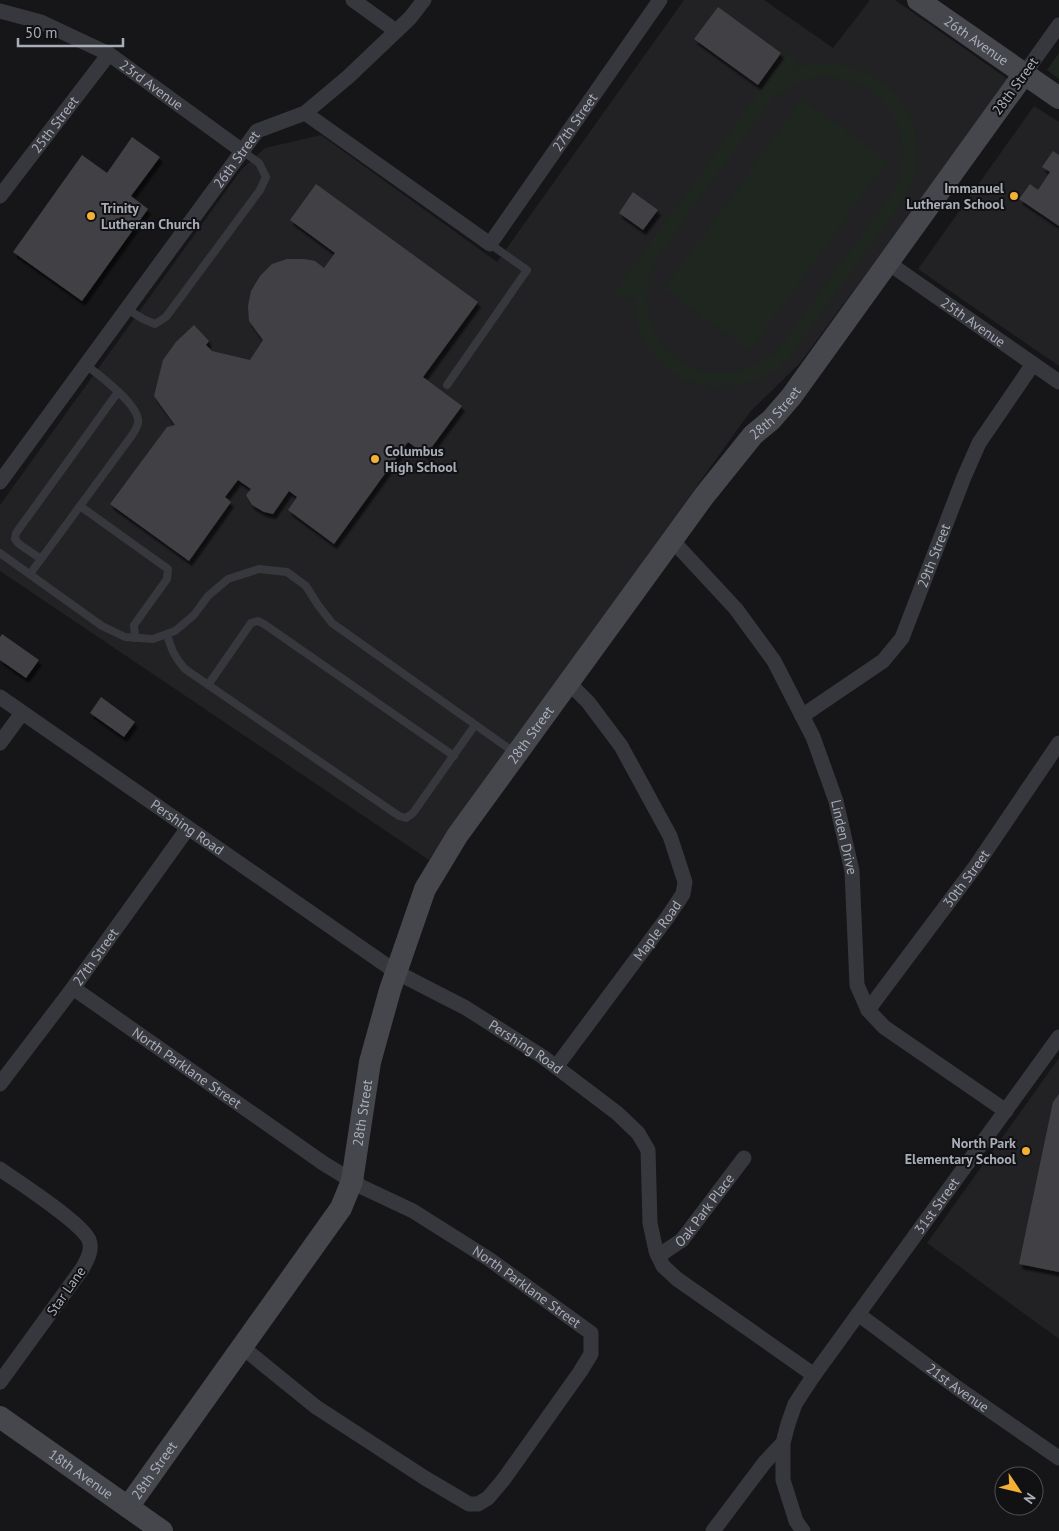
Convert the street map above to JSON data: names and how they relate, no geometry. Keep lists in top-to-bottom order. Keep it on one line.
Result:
{"streets":{"street":["26th Avenue","23rd Avenue","28th Street","27th Street","25th Street","26th Street","25th Avenue","29th Street","Pershing Road","Linden Drive","30th Street","Maple Road","North Parklane Street","31st Street","Oak Park Place","Star Lane","21st Avenue","18th Avenue"]},"crossings":[["26th Avenue","28th Street"],["23rd Avenue","25th Street"],["23rd Avenue","26th Street"],["28th Street","25th Avenue"],["28th Street","Pershing Road"],["28th Street","Linden Drive"],["28th Street","Maple Road"],["28th Street","North Parklane Street"],["28th Street","18th Avenue"],["27th Street","Pershing Road"],["27th Street","North Parklane Street"],["25th Avenue","29th Street"],["29th Street","Linden Drive"],["Pershing Road","Maple Road"],["Pershing Road","31st Street"],["Pershing Road","Oak Park Place"],["Linden Drive","30th Street"],["Linden Drive","31st Street"],["31st Street","21st Avenue"]],"places":["Immanuel Lutheran School","Trinity Lutheran Church","Columbus High School","North Park Elementary School"],"scale_bar":"50 m","north":"bottom right"}
